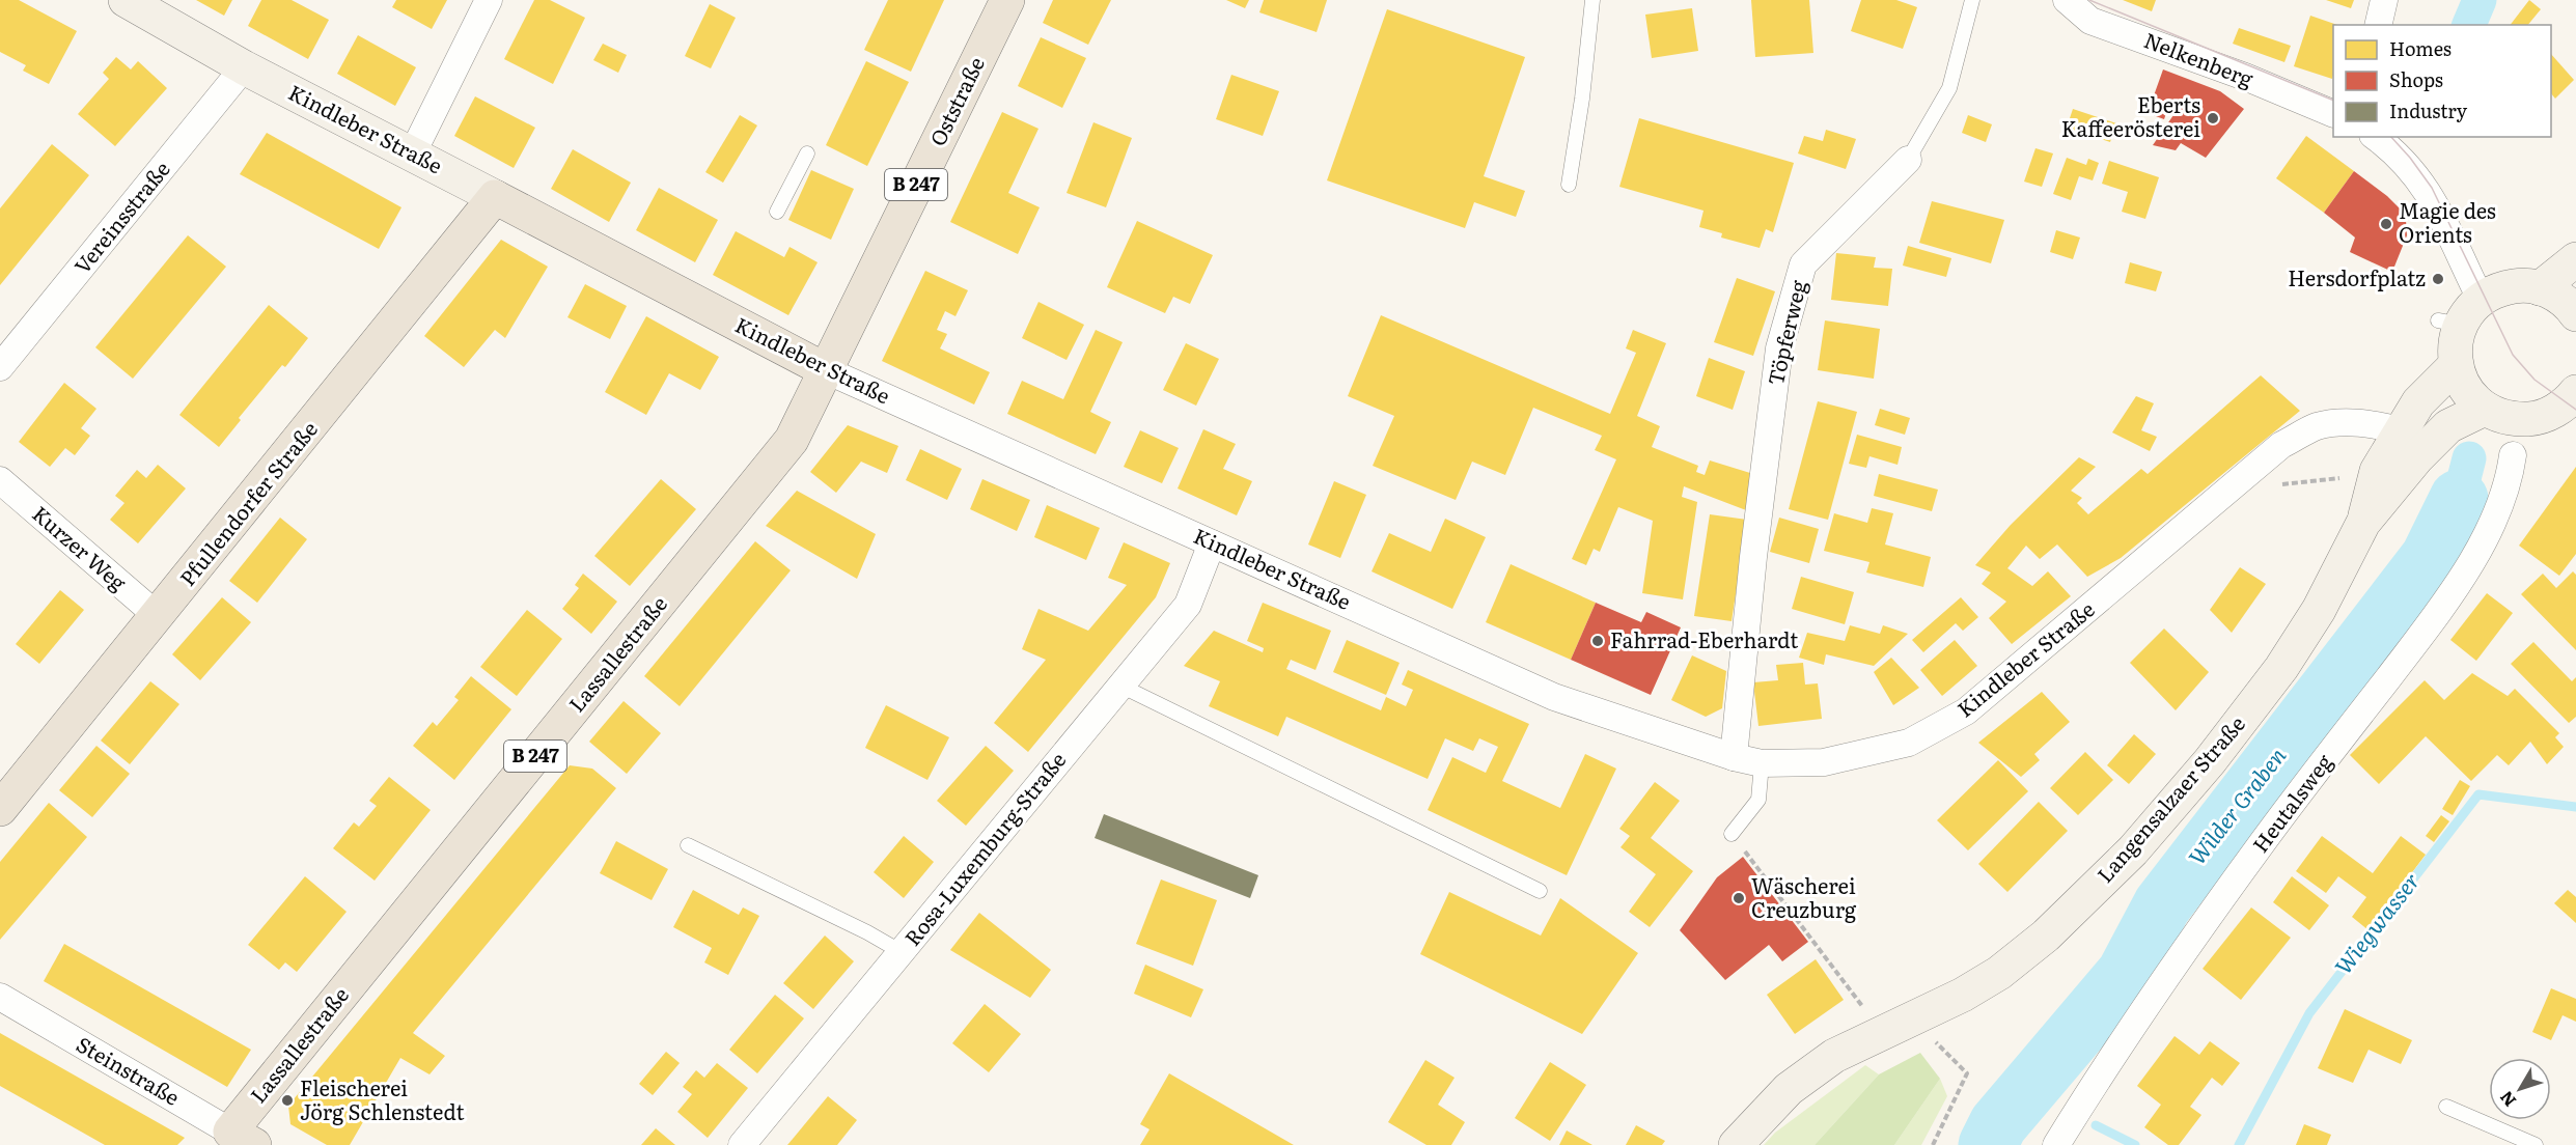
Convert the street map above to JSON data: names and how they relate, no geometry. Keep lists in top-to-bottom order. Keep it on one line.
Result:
{"streets":{"main road":["Oststraße","Kindleber Straße","B 247","Pfullendorfer Straße","Lassallestraße"],"street":["Nelkenberg","Vereinsstraße","Töpferweg","Kurzer Weg","Langensalzaer Straße","Heutalsweg","Rosa-Luxemburg-Straße","Steinstraße"]},"crossings":[["Oststraße","Kindleber Straße"],["Oststraße","Lassallestraße"],["Kindleber Straße","Vereinsstraße"],["Kindleber Straße","Töpferweg"],["Kindleber Straße","Pfullendorfer Straße"],["Kindleber Straße","Lassallestraße"],["Kindleber Straße","Langensalzaer Straße"],["Kindleber Straße","Rosa-Luxemburg-Straße"],["Pfullendorfer Straße","Kurzer Weg"],["Lassallestraße","Steinstraße"]],"water":["Wilder Graben","Wiegwasser"],"places":["Eberts Kaffeerösterei","Magie des Orients","Hersdorfplatz","Fahrrad-Eberhardt","Wäscherei Creuzburg","Fleischerei Jörg Schlenstedt"],"legend":["Homes","Shops","Industry"],"north":"bottom left"}
